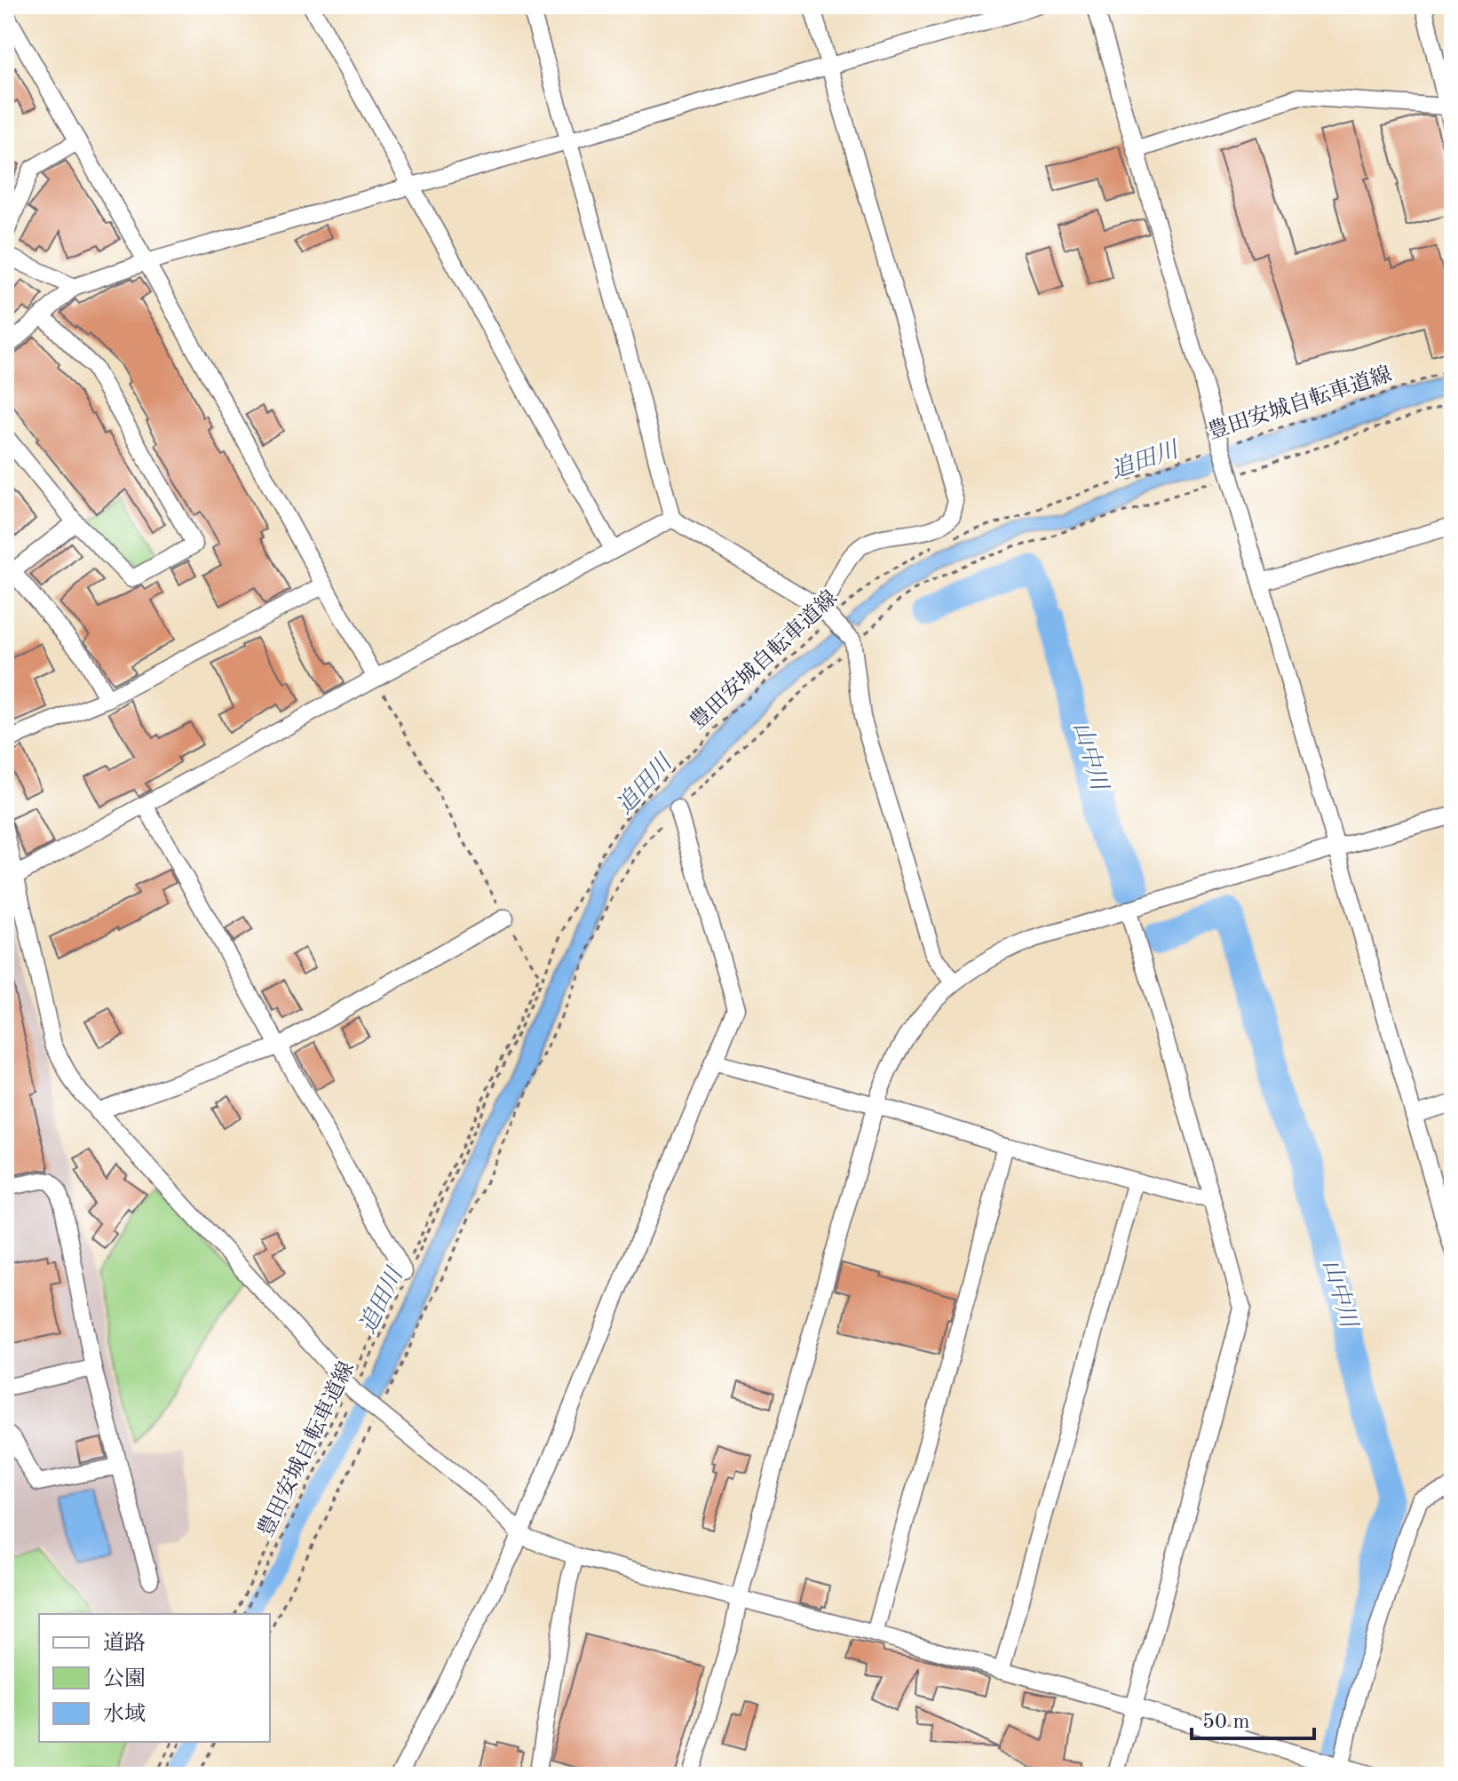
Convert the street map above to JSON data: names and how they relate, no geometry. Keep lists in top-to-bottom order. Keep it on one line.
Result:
{"streets":{"path":["豊田安城自転車道線"]},"water":["追田川","山中川"],"legend":["道路","公園","水域"],"scale_bar":"50 m"}
